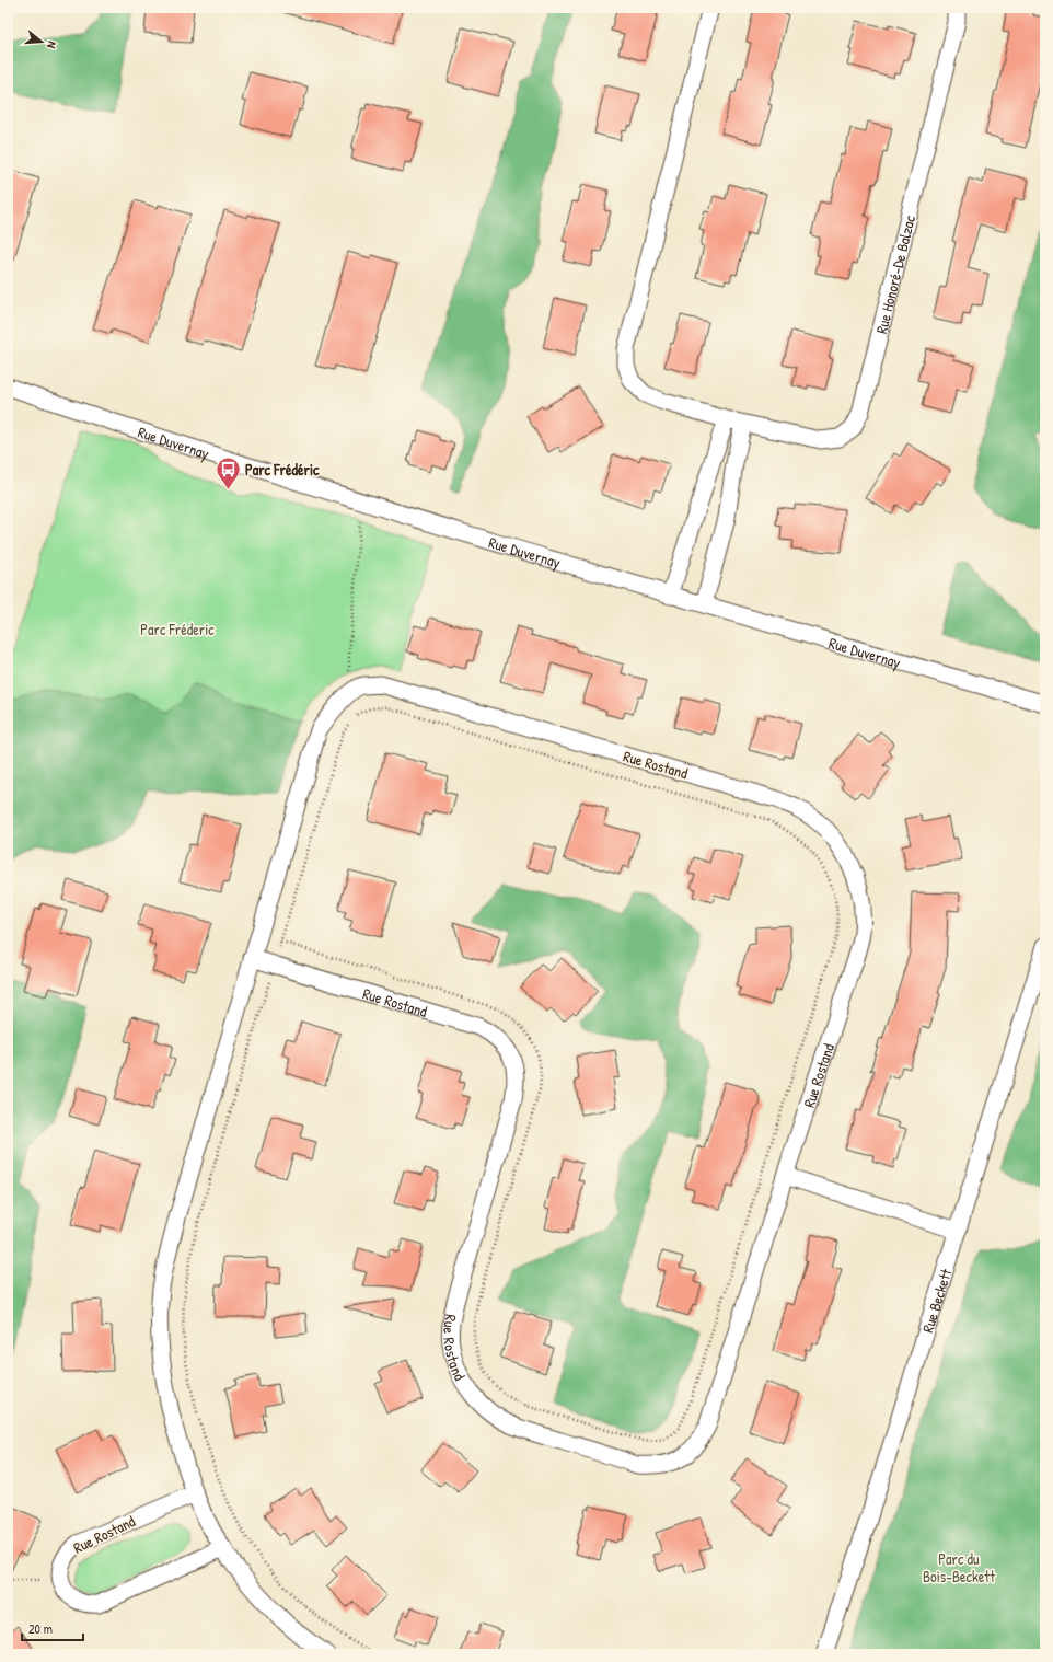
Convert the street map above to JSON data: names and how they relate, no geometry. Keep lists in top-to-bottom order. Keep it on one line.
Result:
{"streets":{"street":["Rue Honoré-De Balzac","Rue Duvernay","Rue Rostand","Rue Beckett"]},"parks":["Parc Fréderic","Parc du Bois-Beckett"],"places":{"bus stop":["Parc Frédéric"]},"scale_bar":"20 m","north":"right"}
